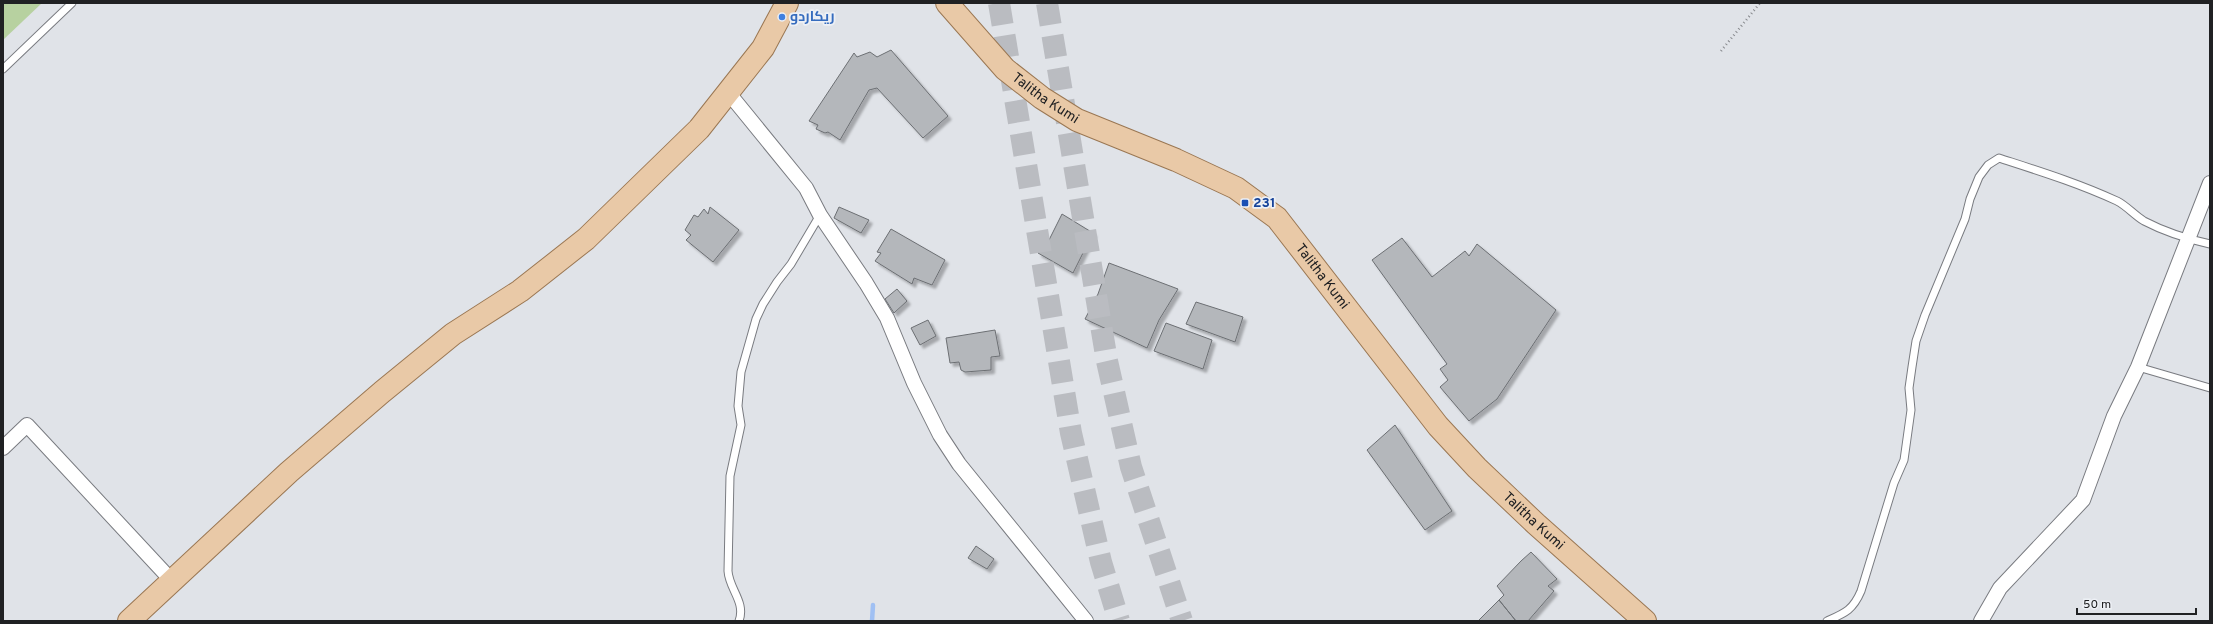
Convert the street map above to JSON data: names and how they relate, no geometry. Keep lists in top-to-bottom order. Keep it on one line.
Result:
{"streets":{"main road":["Talitha Kumi"]},"places":{"other":["ريكاردو"],"transit":["231"]},"scale_bar":"50 m"}
